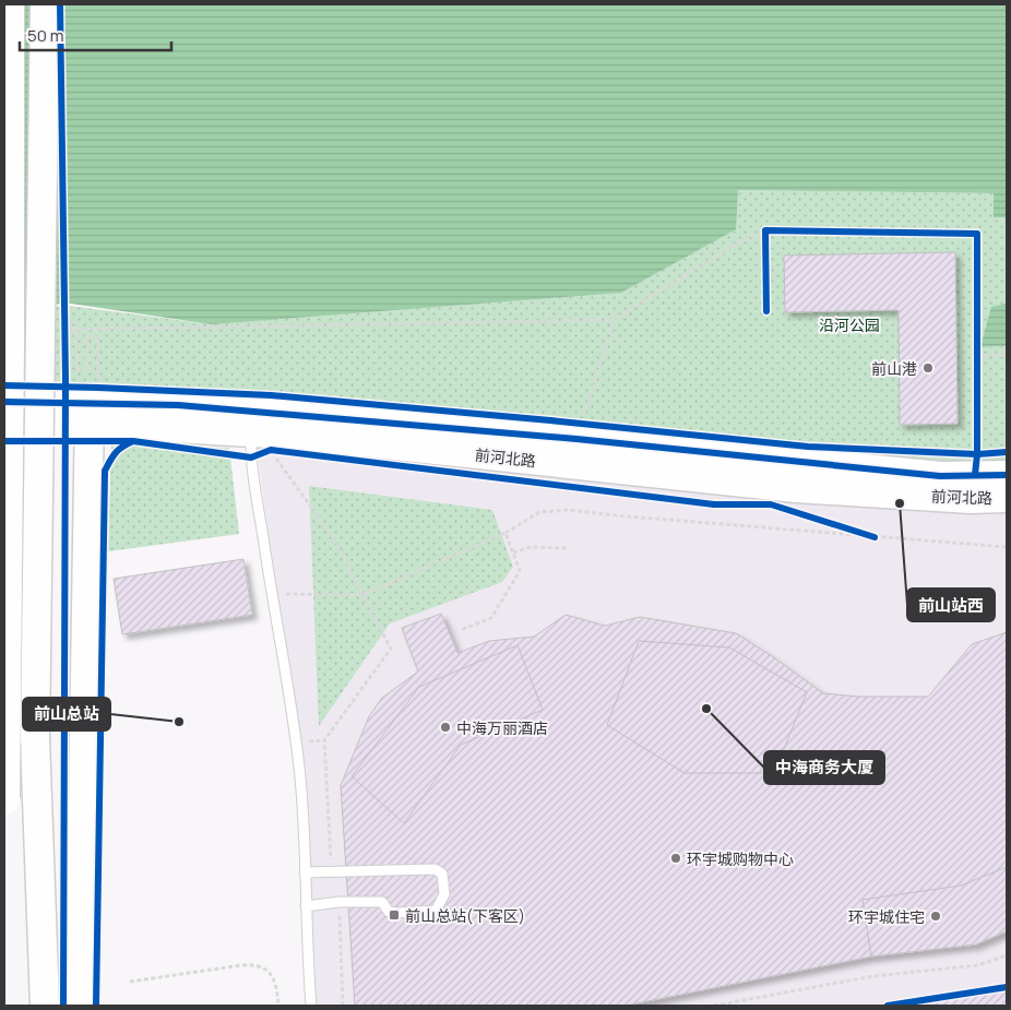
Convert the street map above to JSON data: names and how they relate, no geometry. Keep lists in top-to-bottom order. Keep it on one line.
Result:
{"streets":{"main road":["前河北路"]},"parks":["沿河公园"],"places":{"other":["前山港","前山站西","中海商务大厦","前山总站","中海万丽酒店","环宇城购物中心","环宇城住宅"],"transit":["前山总站(下客区)"]},"scale_bar":"50 m"}
